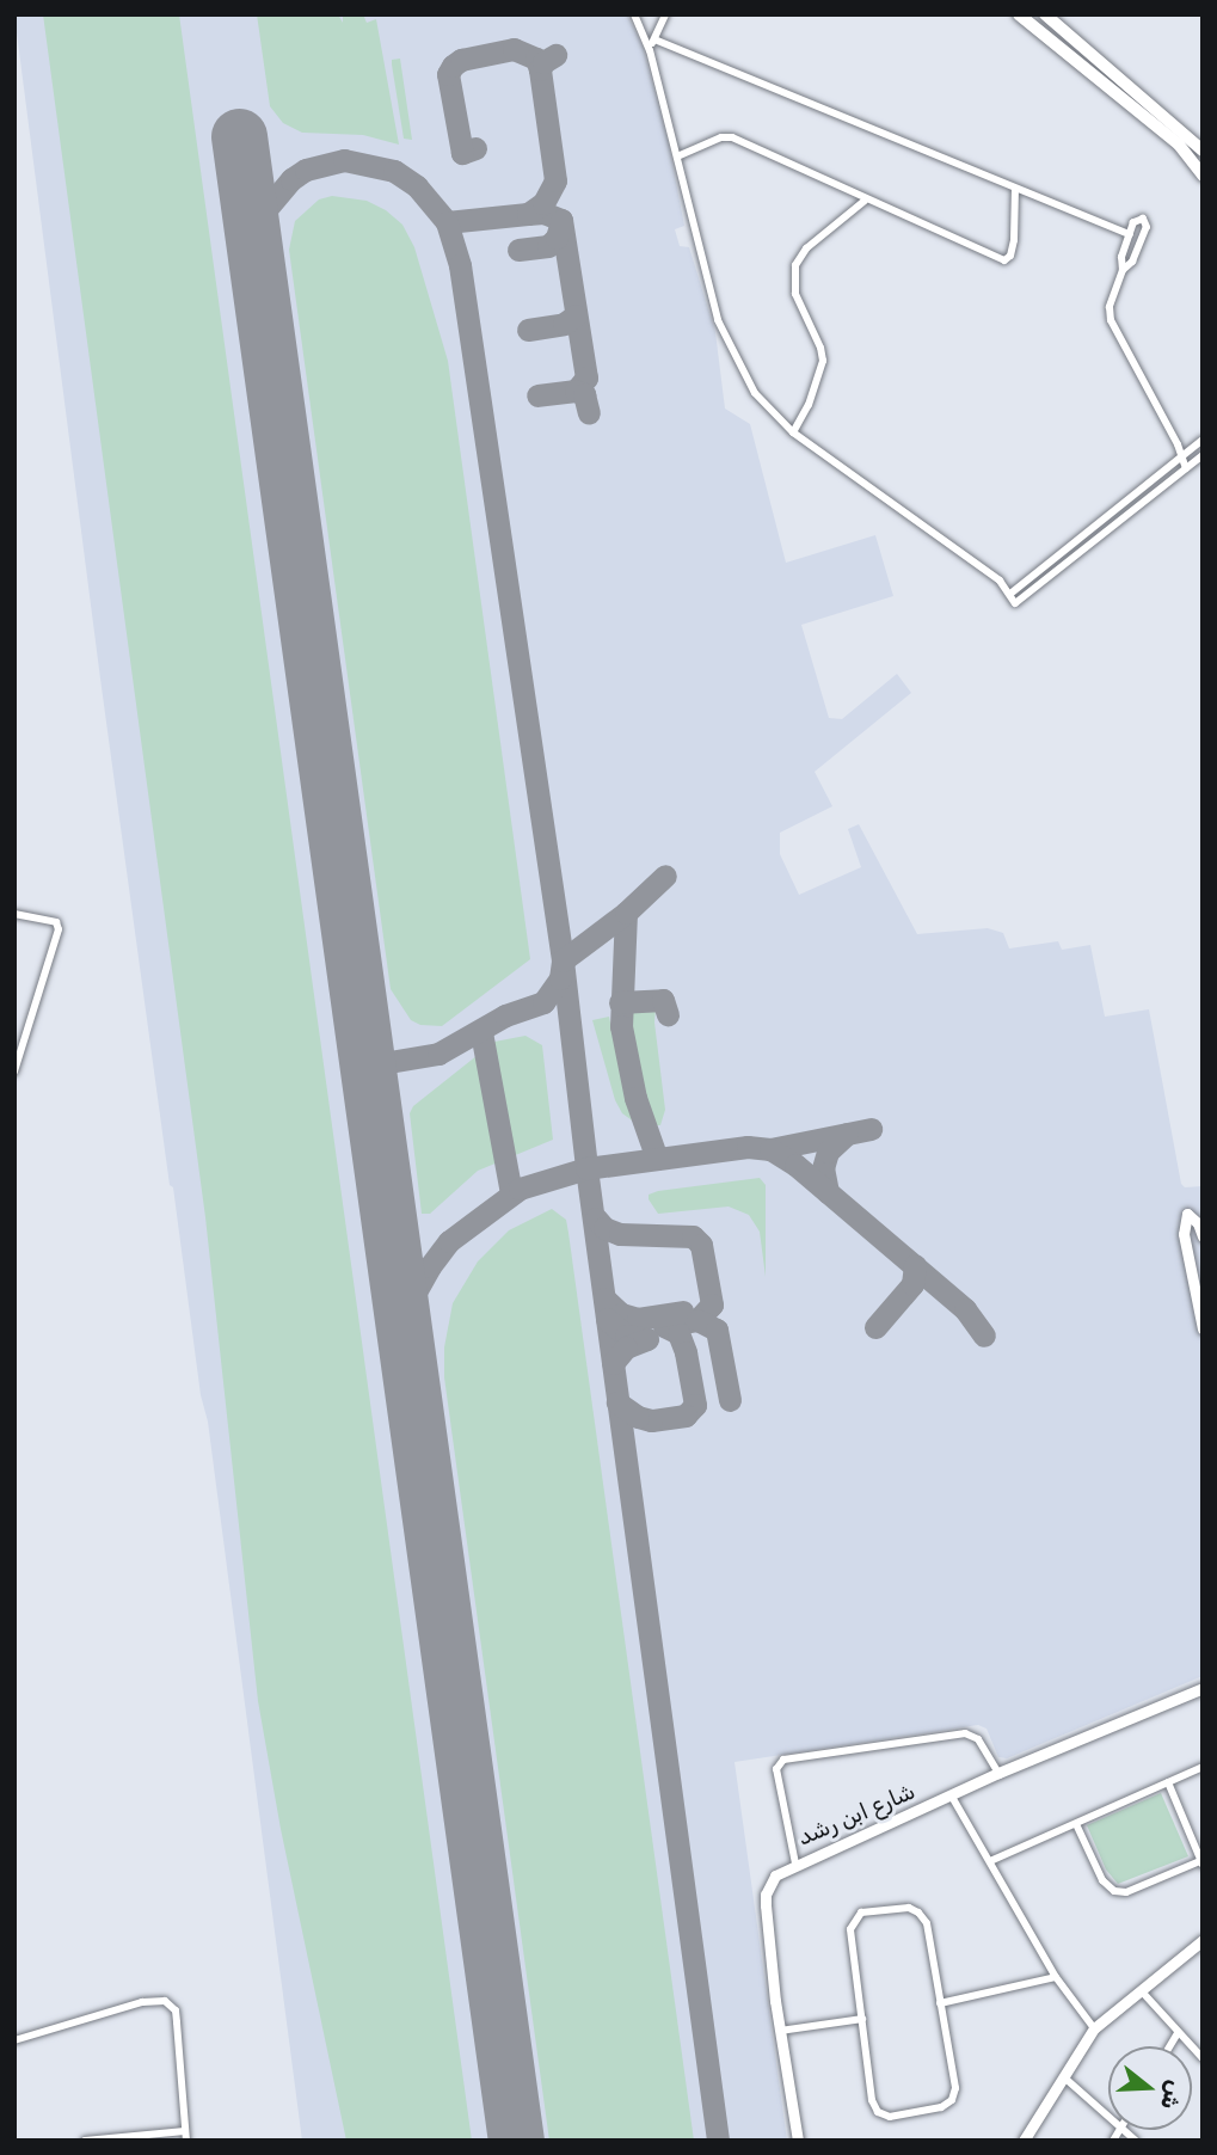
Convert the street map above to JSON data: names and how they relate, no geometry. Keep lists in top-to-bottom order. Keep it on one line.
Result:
{"streets":{"street":["شارع ابن رشد"]},"north":"right"}
